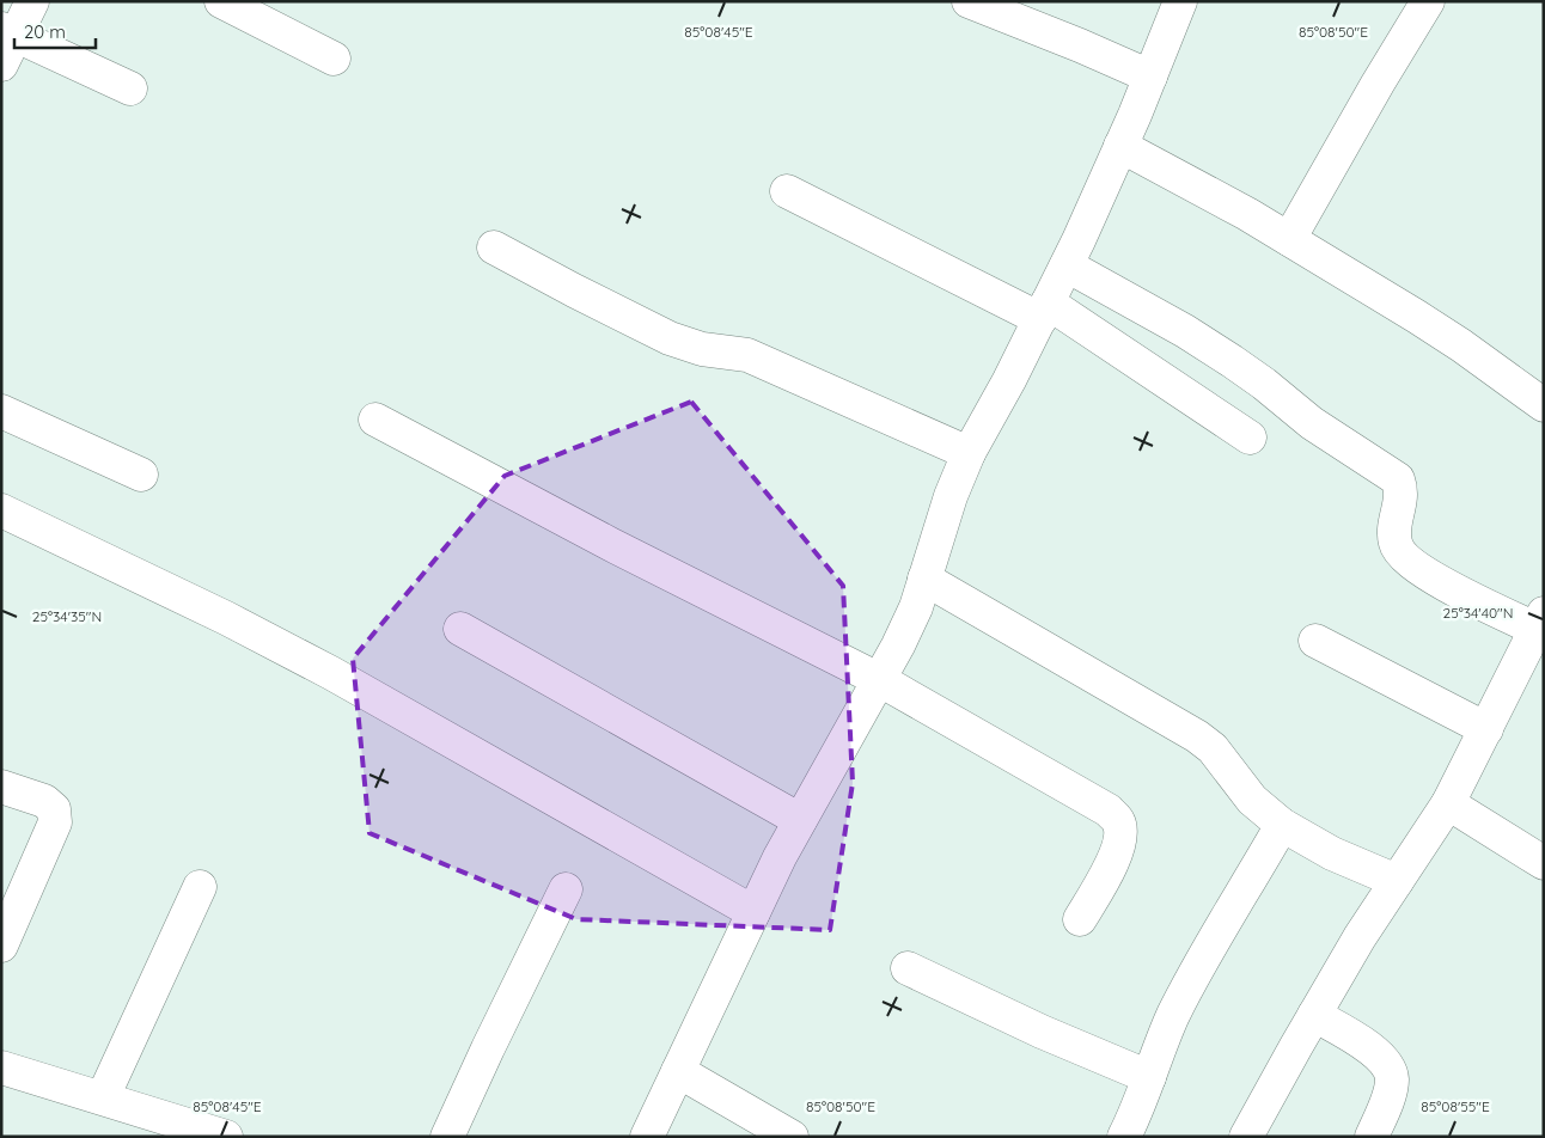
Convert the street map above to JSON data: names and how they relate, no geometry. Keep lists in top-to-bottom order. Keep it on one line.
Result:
{"scale_bar":"20 m","coordinates":["85°08'45\"E","85°08'50\"E","25°34'40\"N","25°34'35\"N","85°08'55\"E"]}
